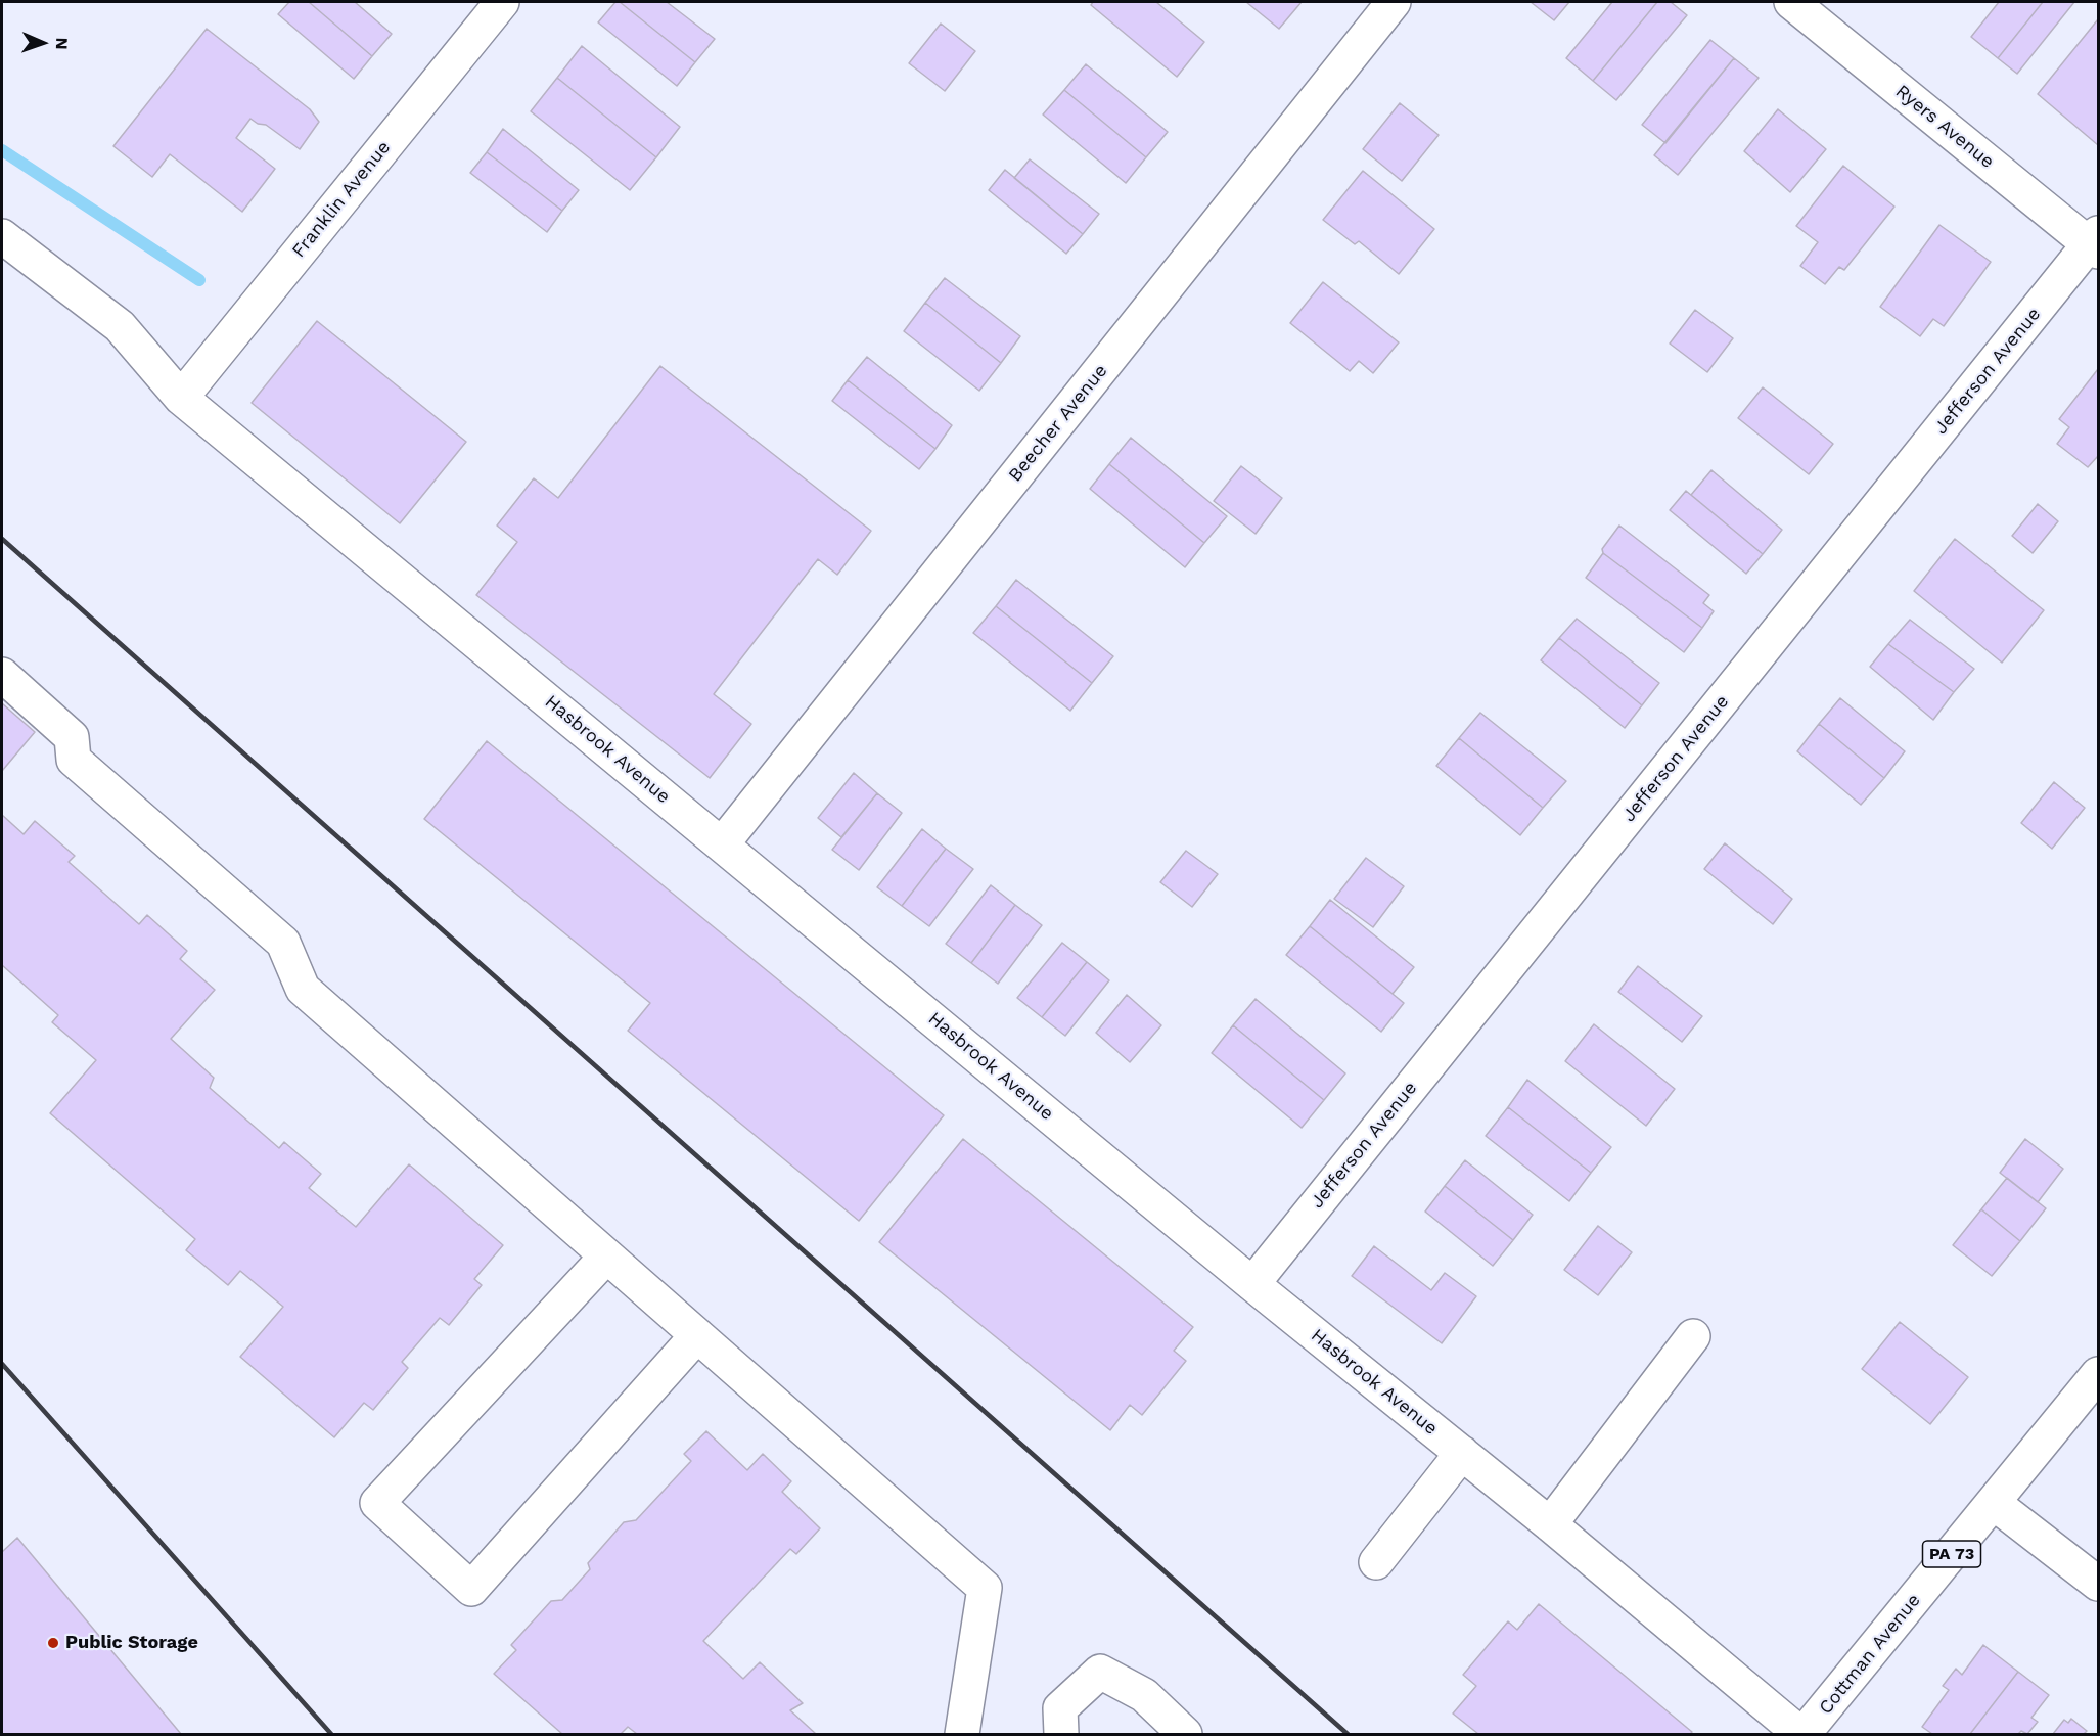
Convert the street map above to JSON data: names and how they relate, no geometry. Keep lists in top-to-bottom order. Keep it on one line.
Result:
{"streets":{"street":["Ryers Avenue","Franklin Avenue","Jefferson Avenue","Beecher Avenue","Hasbrook Avenue","PA 73","Cottman Avenue"]},"crossings":[["Ryers Avenue","Jefferson Avenue"],["Franklin Avenue","Hasbrook Avenue"],["Jefferson Avenue","Hasbrook Avenue"],["Beecher Avenue","Hasbrook Avenue"],["Hasbrook Avenue","Cottman Avenue"]],"places":["Public Storage"],"north":"right"}
